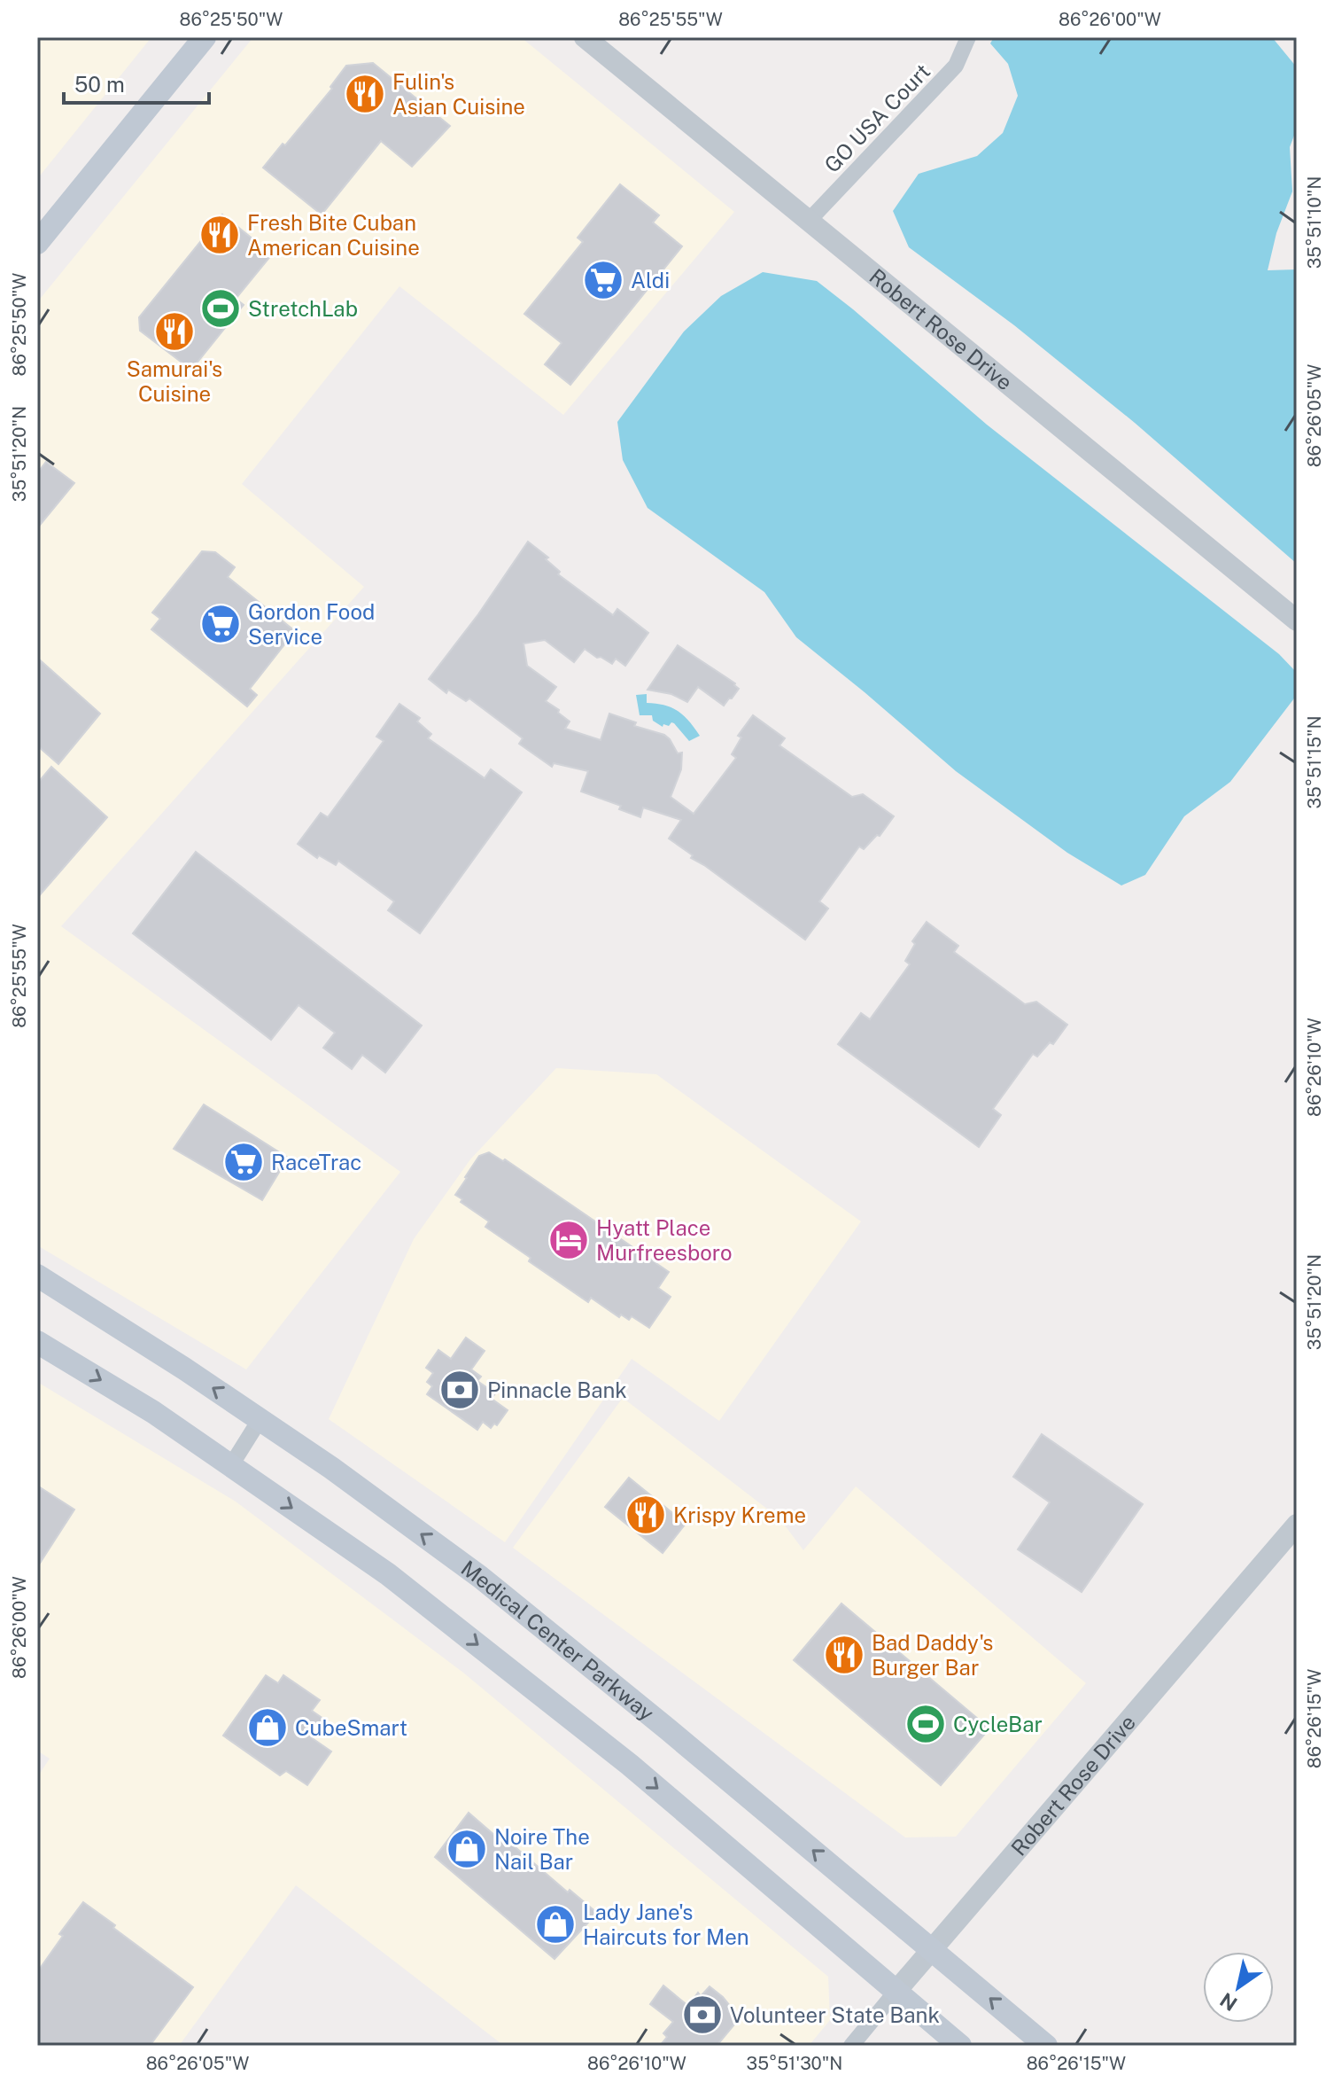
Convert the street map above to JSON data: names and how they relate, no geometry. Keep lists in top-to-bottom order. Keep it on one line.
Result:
{"streets":{"main road":["Medical Center Parkway"],"street":["GO USA Court","Robert Rose Drive"]},"crossings":[["GO USA Court","Robert Rose Drive"],["Robert Rose Drive","Medical Center Parkway"]],"places":{"restaurant":["Fulin's Asian Cuisine","Fresh Bite Cuban American Cuisine","Samurai's Cuisine","Krispy Kreme","Bad Daddy's Burger Bar"],"supermarket":["Aldi","Gordon Food Service","RaceTrac"],"sports":["StretchLab","CycleBar"],"hotel":["Hyatt Place Murfreesboro"],"bank":["Pinnacle Bank","Volunteer State Bank"],"shop":["CubeSmart","Noire The Nail Bar","Lady Jane's Haircuts for Men"]},"scale_bar":"50 m","north":"bottom left","coordinates":["86°25'50\"W","86°25'55\"W","86°26'00\"W","35°51'10\"N","86°26'05\"W","35°51'20\"N","35°51'15\"N","86°26'10\"W","86°26'15\"W","35°51'30\"N"]}
